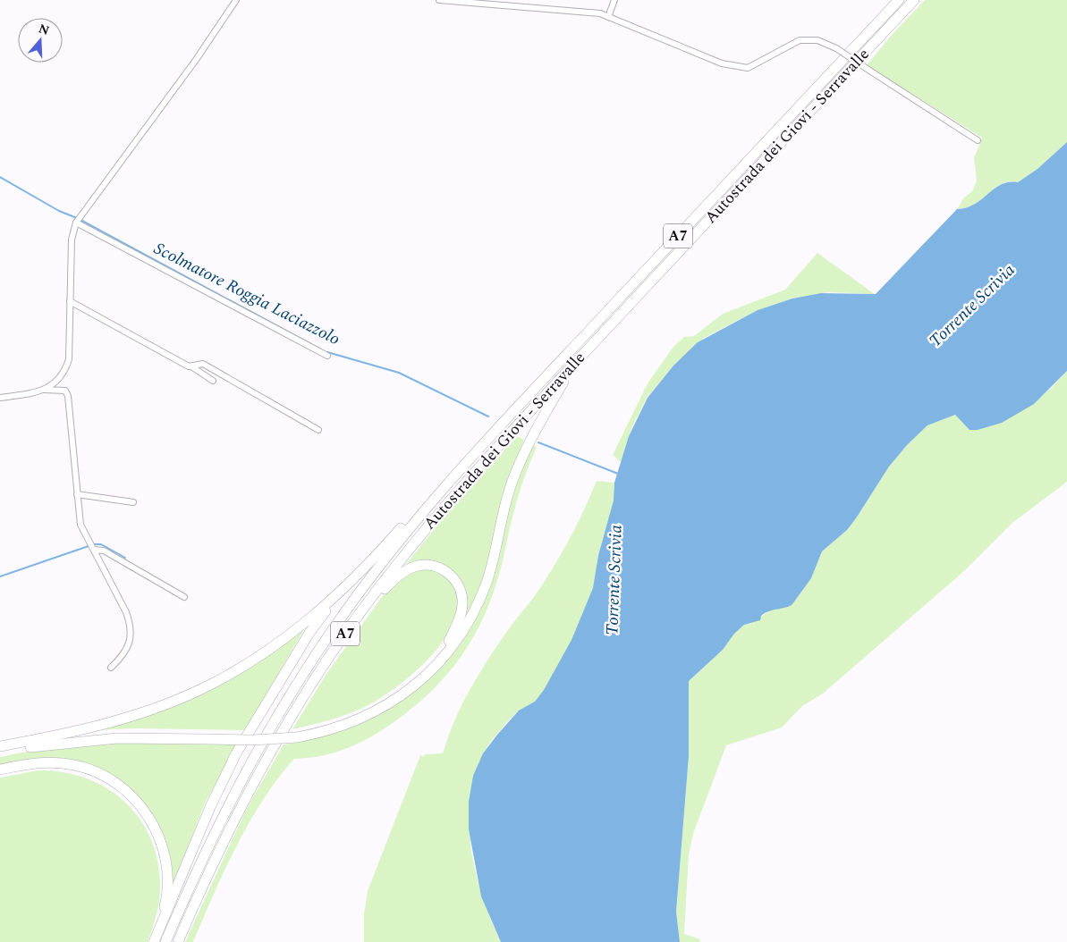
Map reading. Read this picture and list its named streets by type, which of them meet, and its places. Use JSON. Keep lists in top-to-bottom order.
{
  "streets": {
    "highway": ["Autostrada dei Giovi - Serravalle", "A7"]
  },
  "water": ["Scolmatore Roggia Laciazzolo", "Torrente Scrivia"],
  "north": "top"
}
